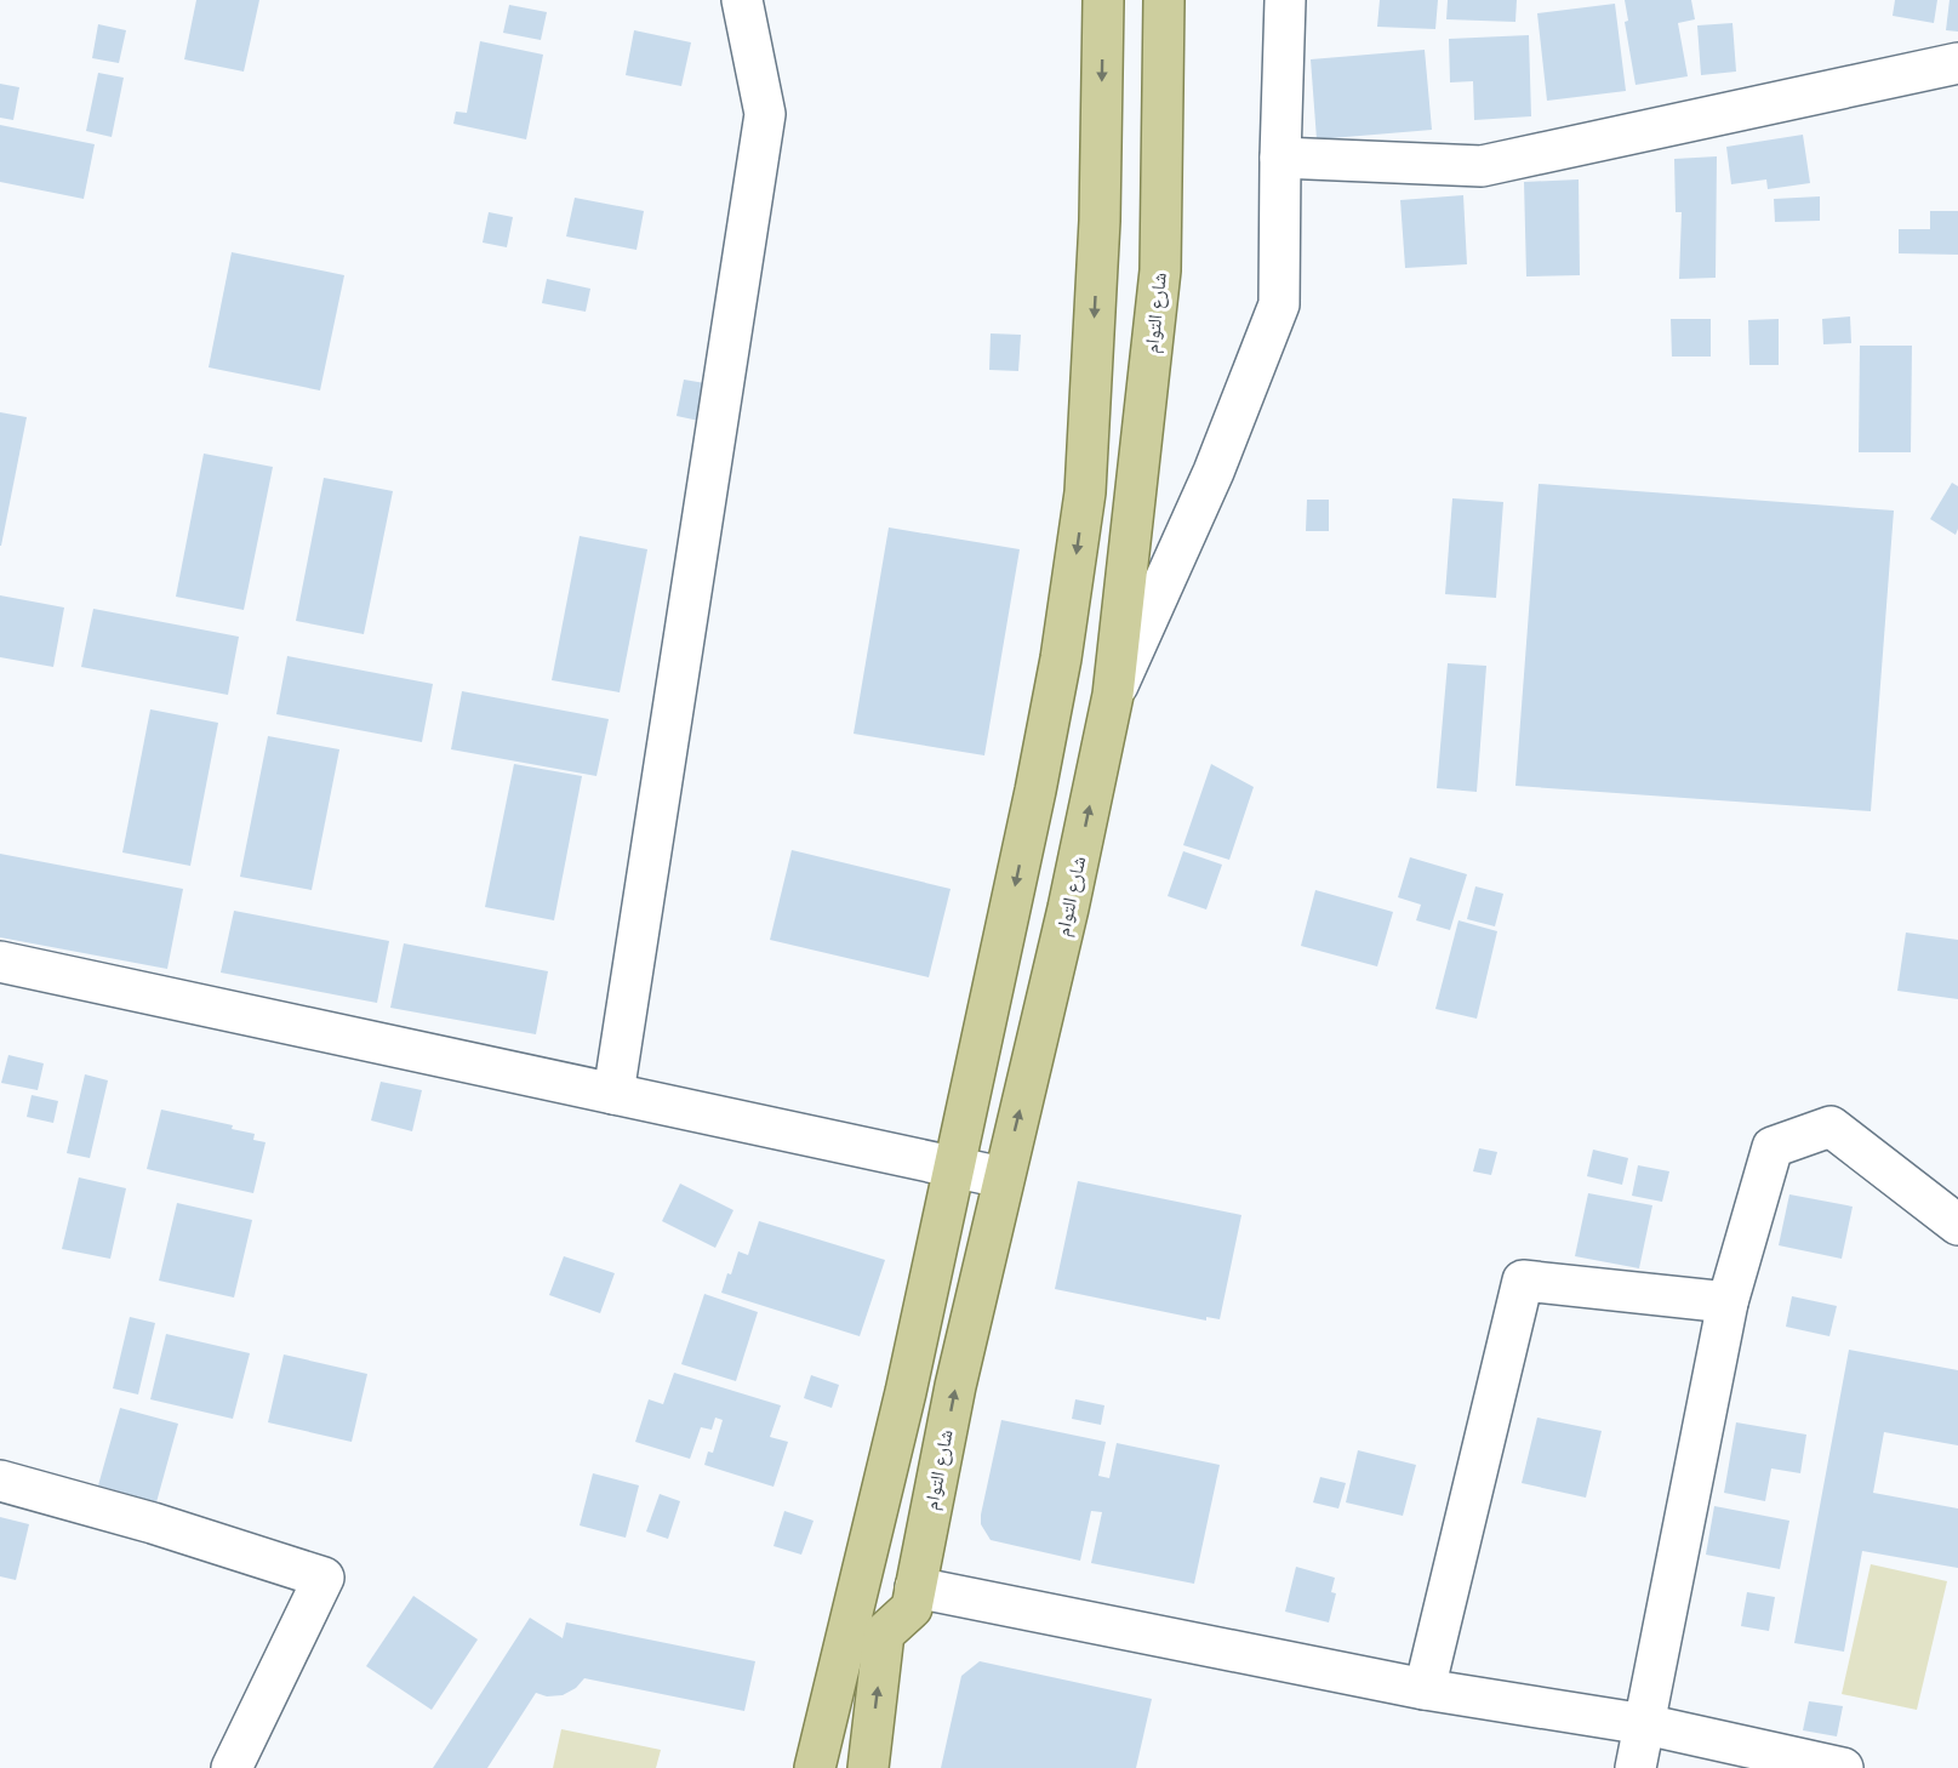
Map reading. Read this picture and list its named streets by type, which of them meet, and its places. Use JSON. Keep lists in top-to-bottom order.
{
  "streets": {
    "main road": ["شارع التوام"]
  }
}
